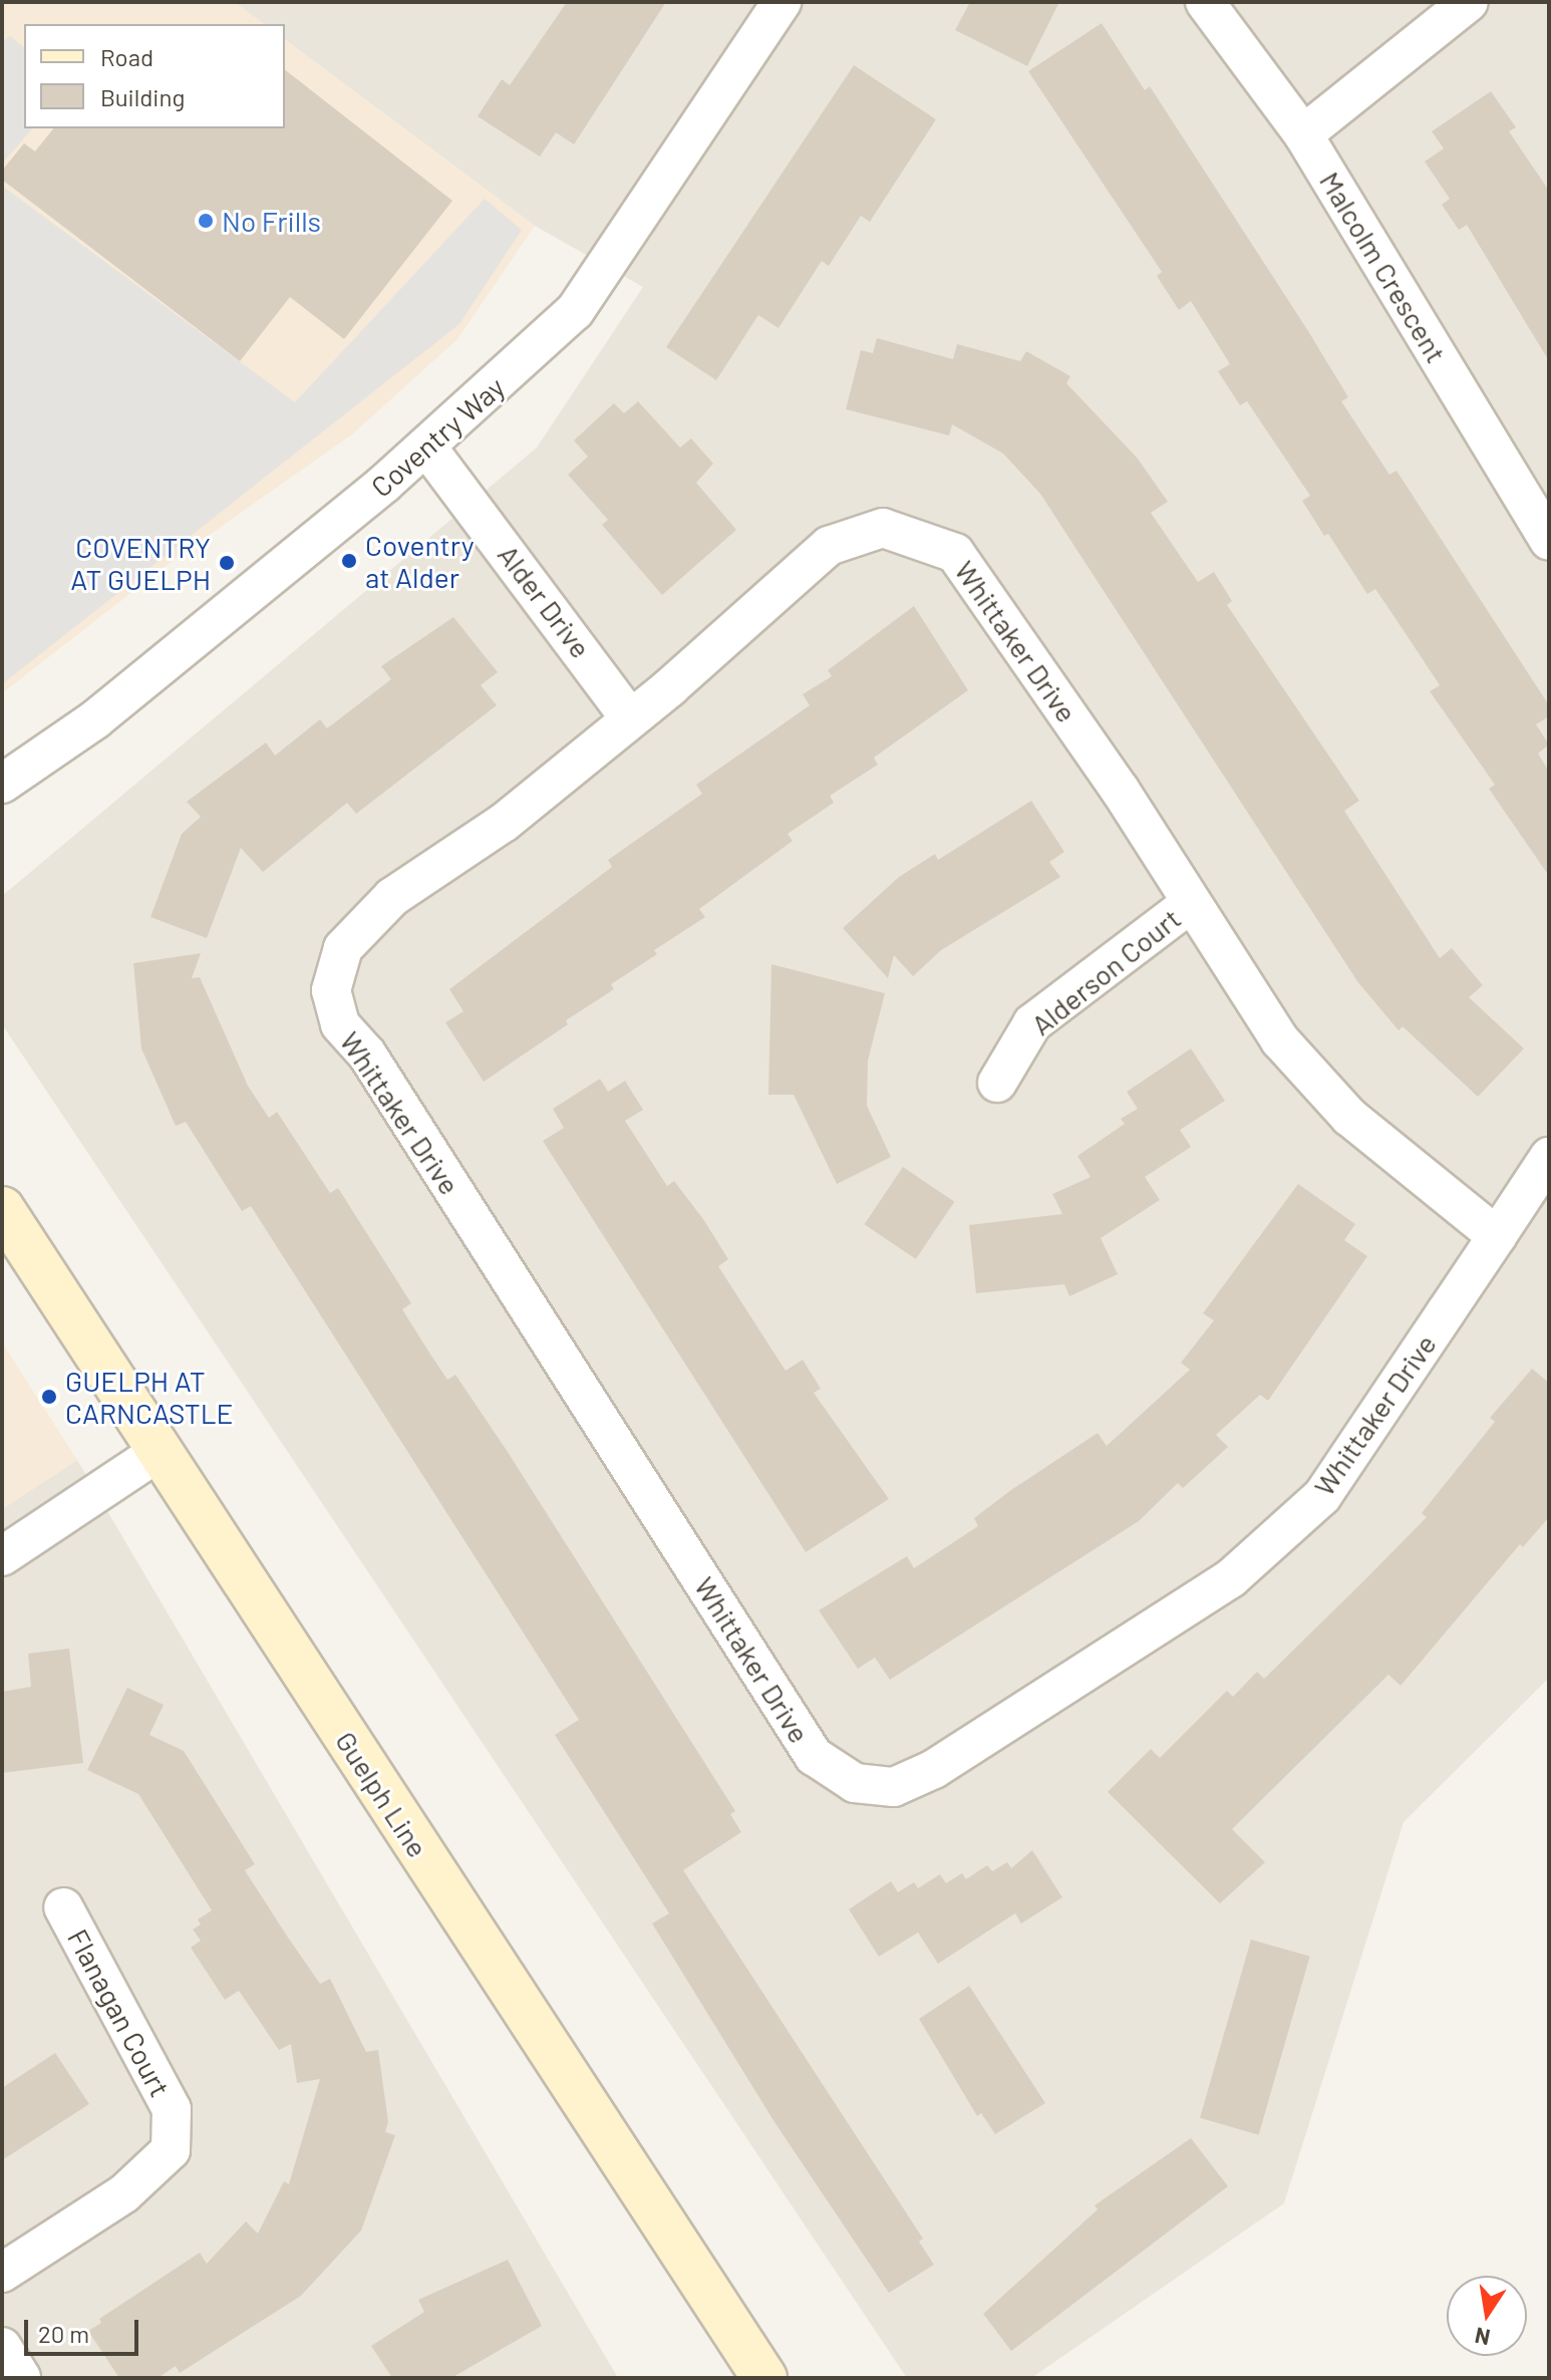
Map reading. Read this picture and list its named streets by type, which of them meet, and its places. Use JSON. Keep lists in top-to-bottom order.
{
  "streets": {
    "main road": ["Guelph Line"],
    "street": [
      "Malcolm Crescent",
      "Coventry Way",
      "Alder Drive",
      "Whittaker Drive",
      "Alderson Court",
      "Flanagan Court"
    ]
  },
  "crossings": [
    ["Coventry Way", "Alder Drive"],
    ["Alder Drive", "Whittaker Drive"],
    ["Whittaker Drive", "Alderson Court"]
  ],
  "places": [
    "No Frills",
    "Coventry at Alder",
    "COVENTRY AT GUELPH",
    "GUELPH AT CARNCASTLE"
  ],
  "legend": ["Road", "Building"],
  "scale_bar": "20 m",
  "north": "bottom"
}
